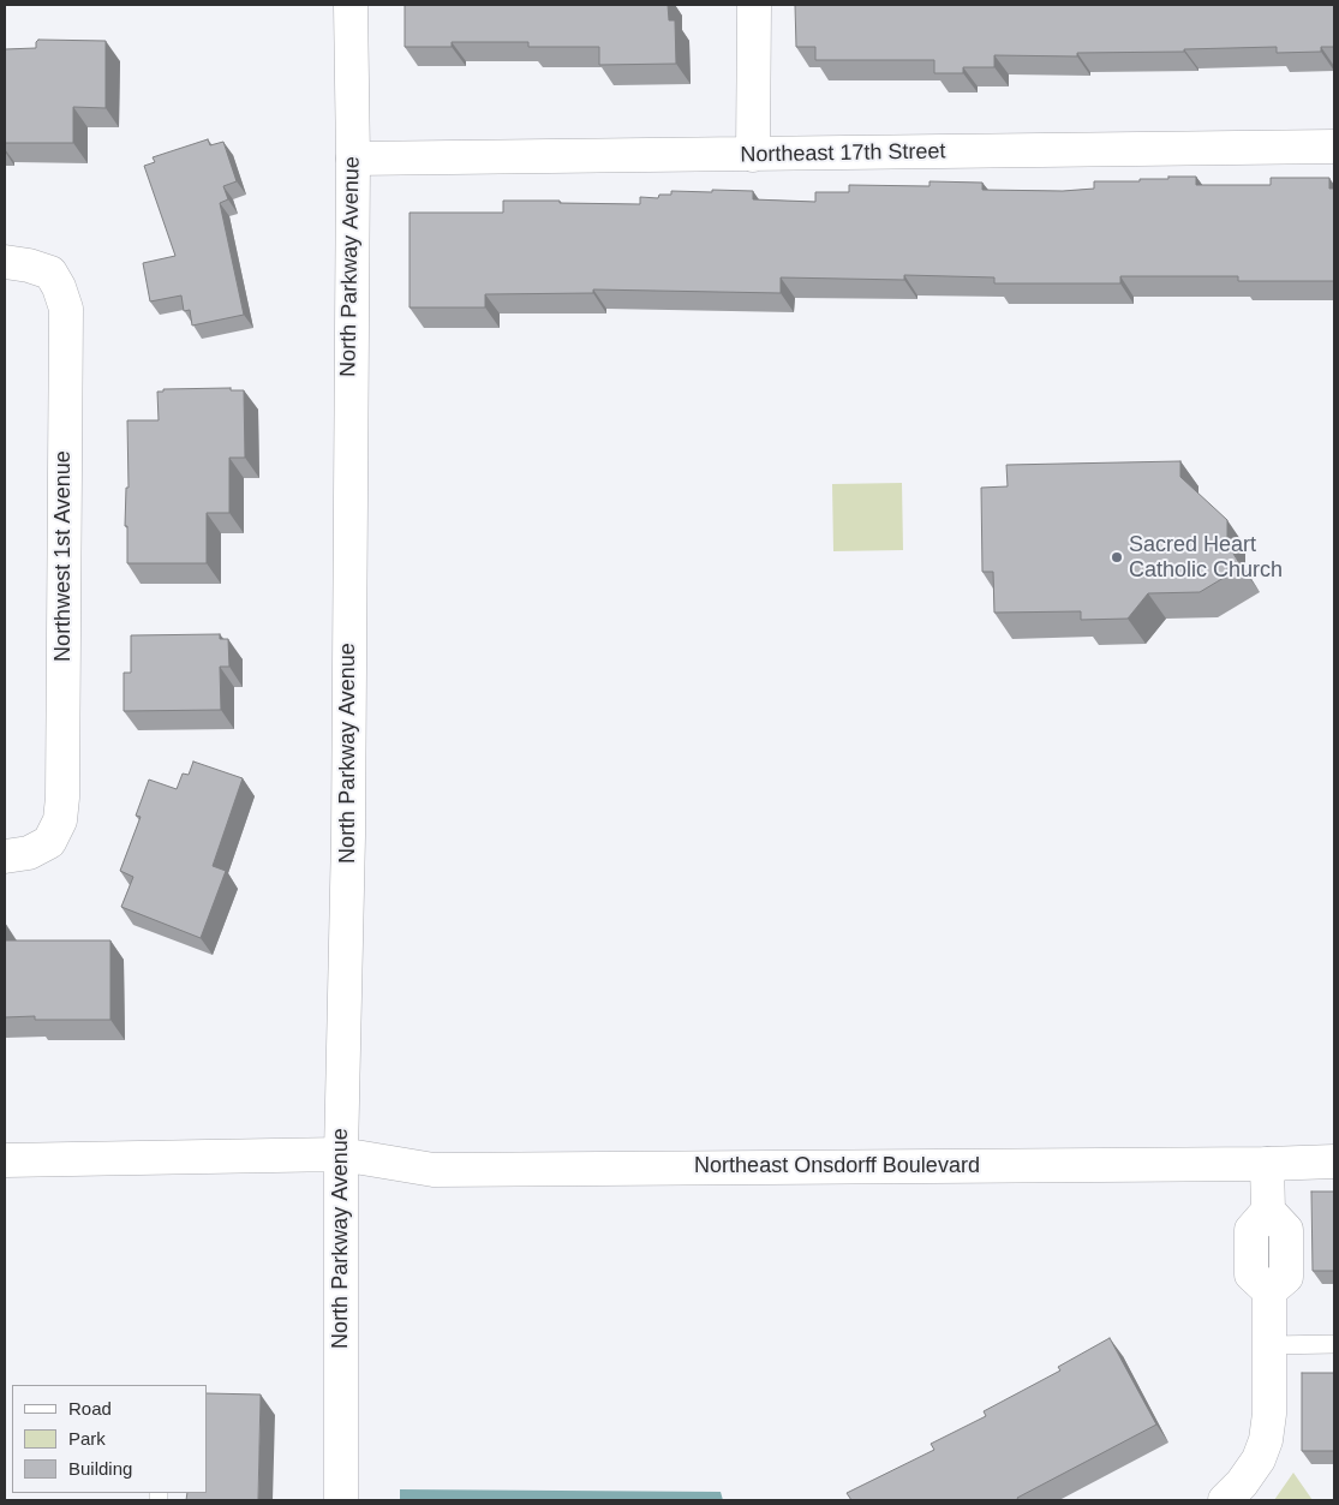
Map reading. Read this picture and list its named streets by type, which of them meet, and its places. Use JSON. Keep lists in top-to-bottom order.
{
  "streets": {
    "street": [
      "Northeast 17th Street",
      "North Parkway Avenue",
      "Northwest 1st Avenue",
      "Northeast Onsdorff Boulevard"
    ]
  },
  "crossings": [
    ["Northeast 17th Street", "North Parkway Avenue"],
    ["North Parkway Avenue", "Northeast Onsdorff Boulevard"]
  ],
  "places": ["Sacred Heart Catholic Church"],
  "legend": ["Road", "Park", "Building"]
}
